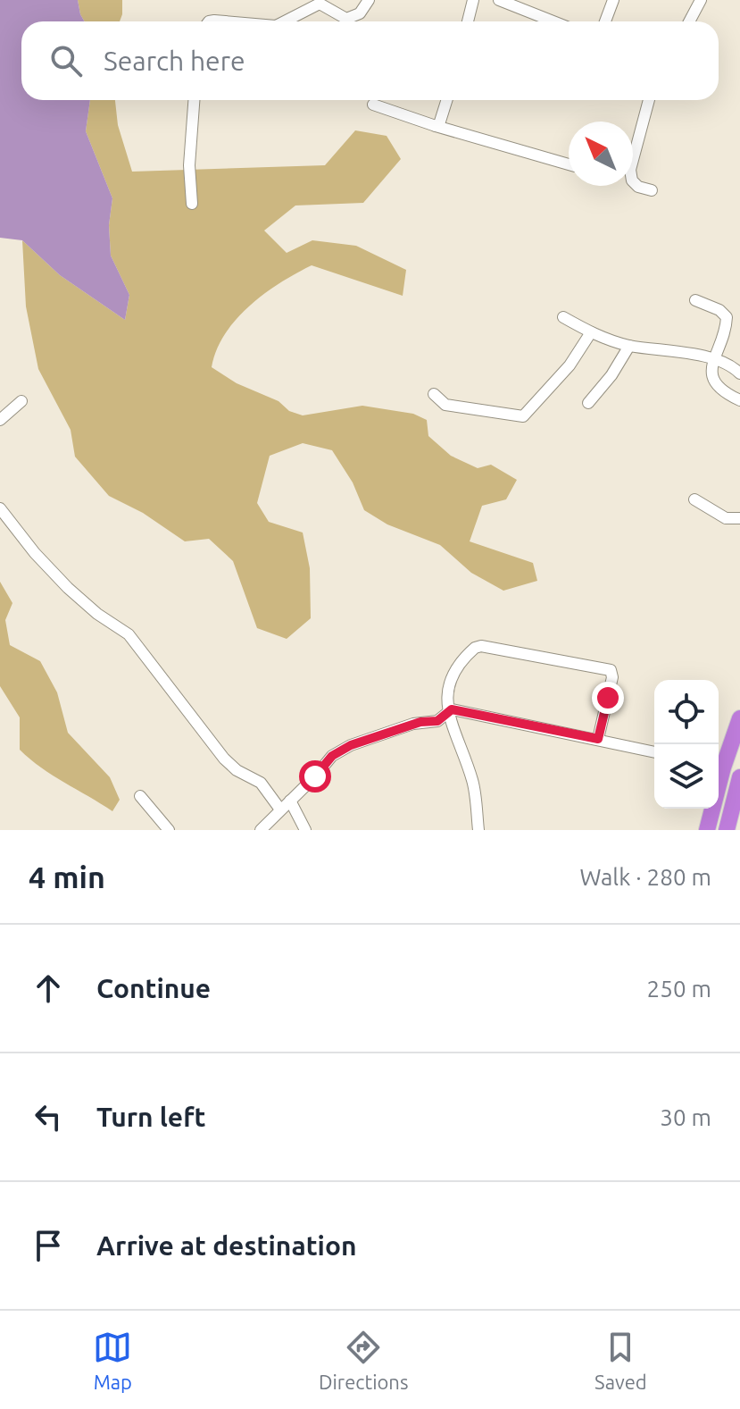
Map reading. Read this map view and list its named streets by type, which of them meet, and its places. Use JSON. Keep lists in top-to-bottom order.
{
  "north": "top left",
  "page": {
    "search": "Search here",
    "heading": ["4 min", "Walk · 280 m"],
    "list": [
      ["Continue", "250 m"],
      ["Turn left", "30 m"],
      "Arrive at destination"
    ],
    "nav": ["Map", "Directions", "Saved"]
  }
}
